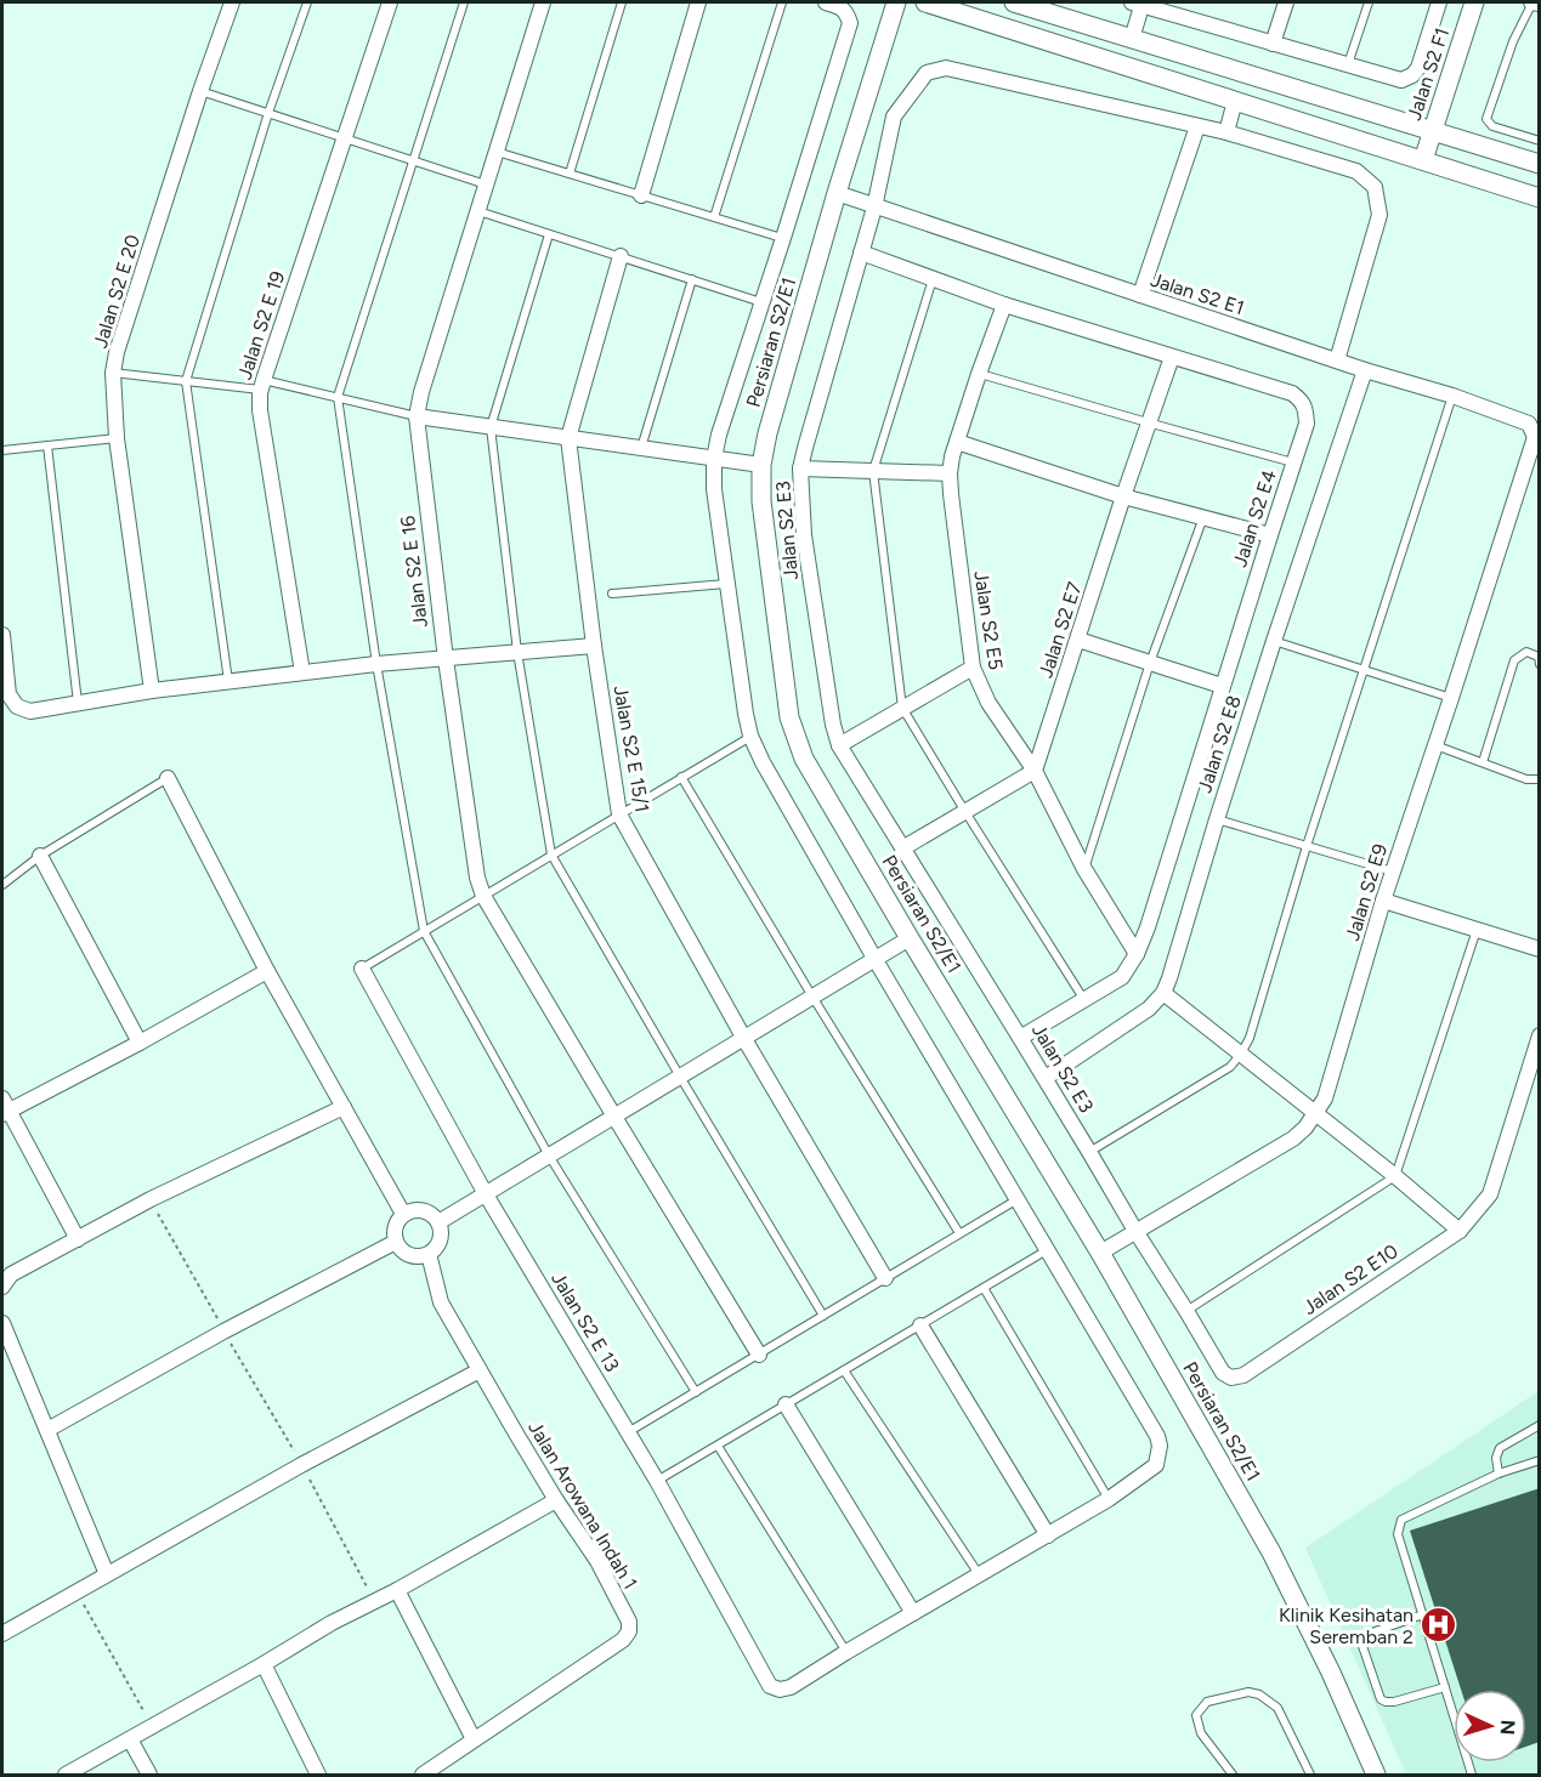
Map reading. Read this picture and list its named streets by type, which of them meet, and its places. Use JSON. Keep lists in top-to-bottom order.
{
  "streets": {
    "street": [
      "Jalan S2 F1",
      "Jalan S2 E 20",
      "Jalan S2 E1",
      "Jalan S2 E 19",
      "Persiaran S2/E1",
      "Jalan S2 E4",
      "Jalan S2 E3",
      "Jalan S2 E 16",
      "Jalan S2 E5",
      "Jalan S2 E7",
      "Jalan S2 E8",
      "Jalan S2 E 15/1",
      "Jalan S2 E9",
      "Jalan S2 E10",
      "Jalan S2 E 13",
      "Jalan Arowana Indah 1"
    ]
  },
  "crossings": [
    ["Jalan S2 E1", "Persiaran S2/E1"],
    ["Jalan S2 E1", "Jalan S2 E3"],
    ["Jalan S2 E1", "Jalan S2 E8"],
    ["Jalan S2 E1", "Jalan S2 E9"],
    ["Persiaran S2/E1", "Jalan S2 E9"],
    ["Jalan S2 E4", "Jalan S2 E3"],
    ["Jalan S2 E4", "Jalan S2 E5"],
    ["Jalan S2 E4", "Jalan S2 E7"],
    ["Jalan S2 E3", "Jalan S2 E8"],
    ["Jalan S2 E3", "Jalan S2 E9"],
    ["Jalan S2 E3", "Jalan S2 E10"],
    ["Jalan S2 E5", "Jalan S2 E7"],
    ["Jalan S2 E9", "Jalan S2 E10"]
  ],
  "places": {
    "hospital": ["Klinik Kesihatan Seremban 2"]
  },
  "north": "right"
}
